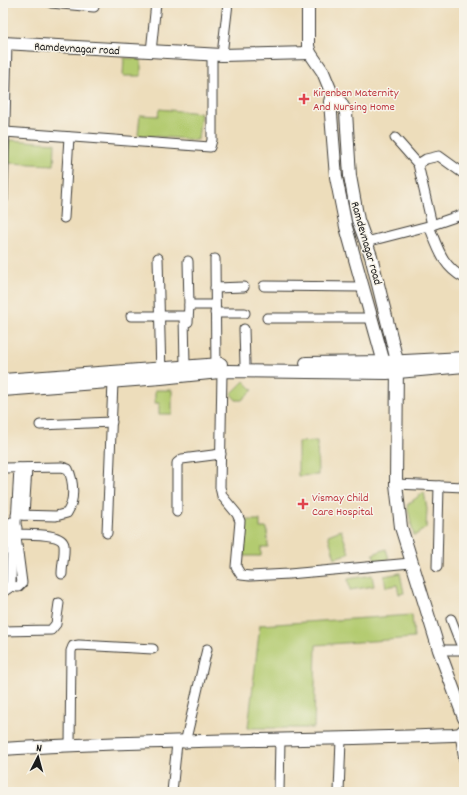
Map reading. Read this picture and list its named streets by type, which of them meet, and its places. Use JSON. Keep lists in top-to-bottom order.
{
  "streets": {
    "street": ["Ramdevnagar road"]
  },
  "places": {
    "health": ["Kirenben Maternity And Nursing Home", "Vismay Child Care Hospital"]
  },
  "north": "top"
}
